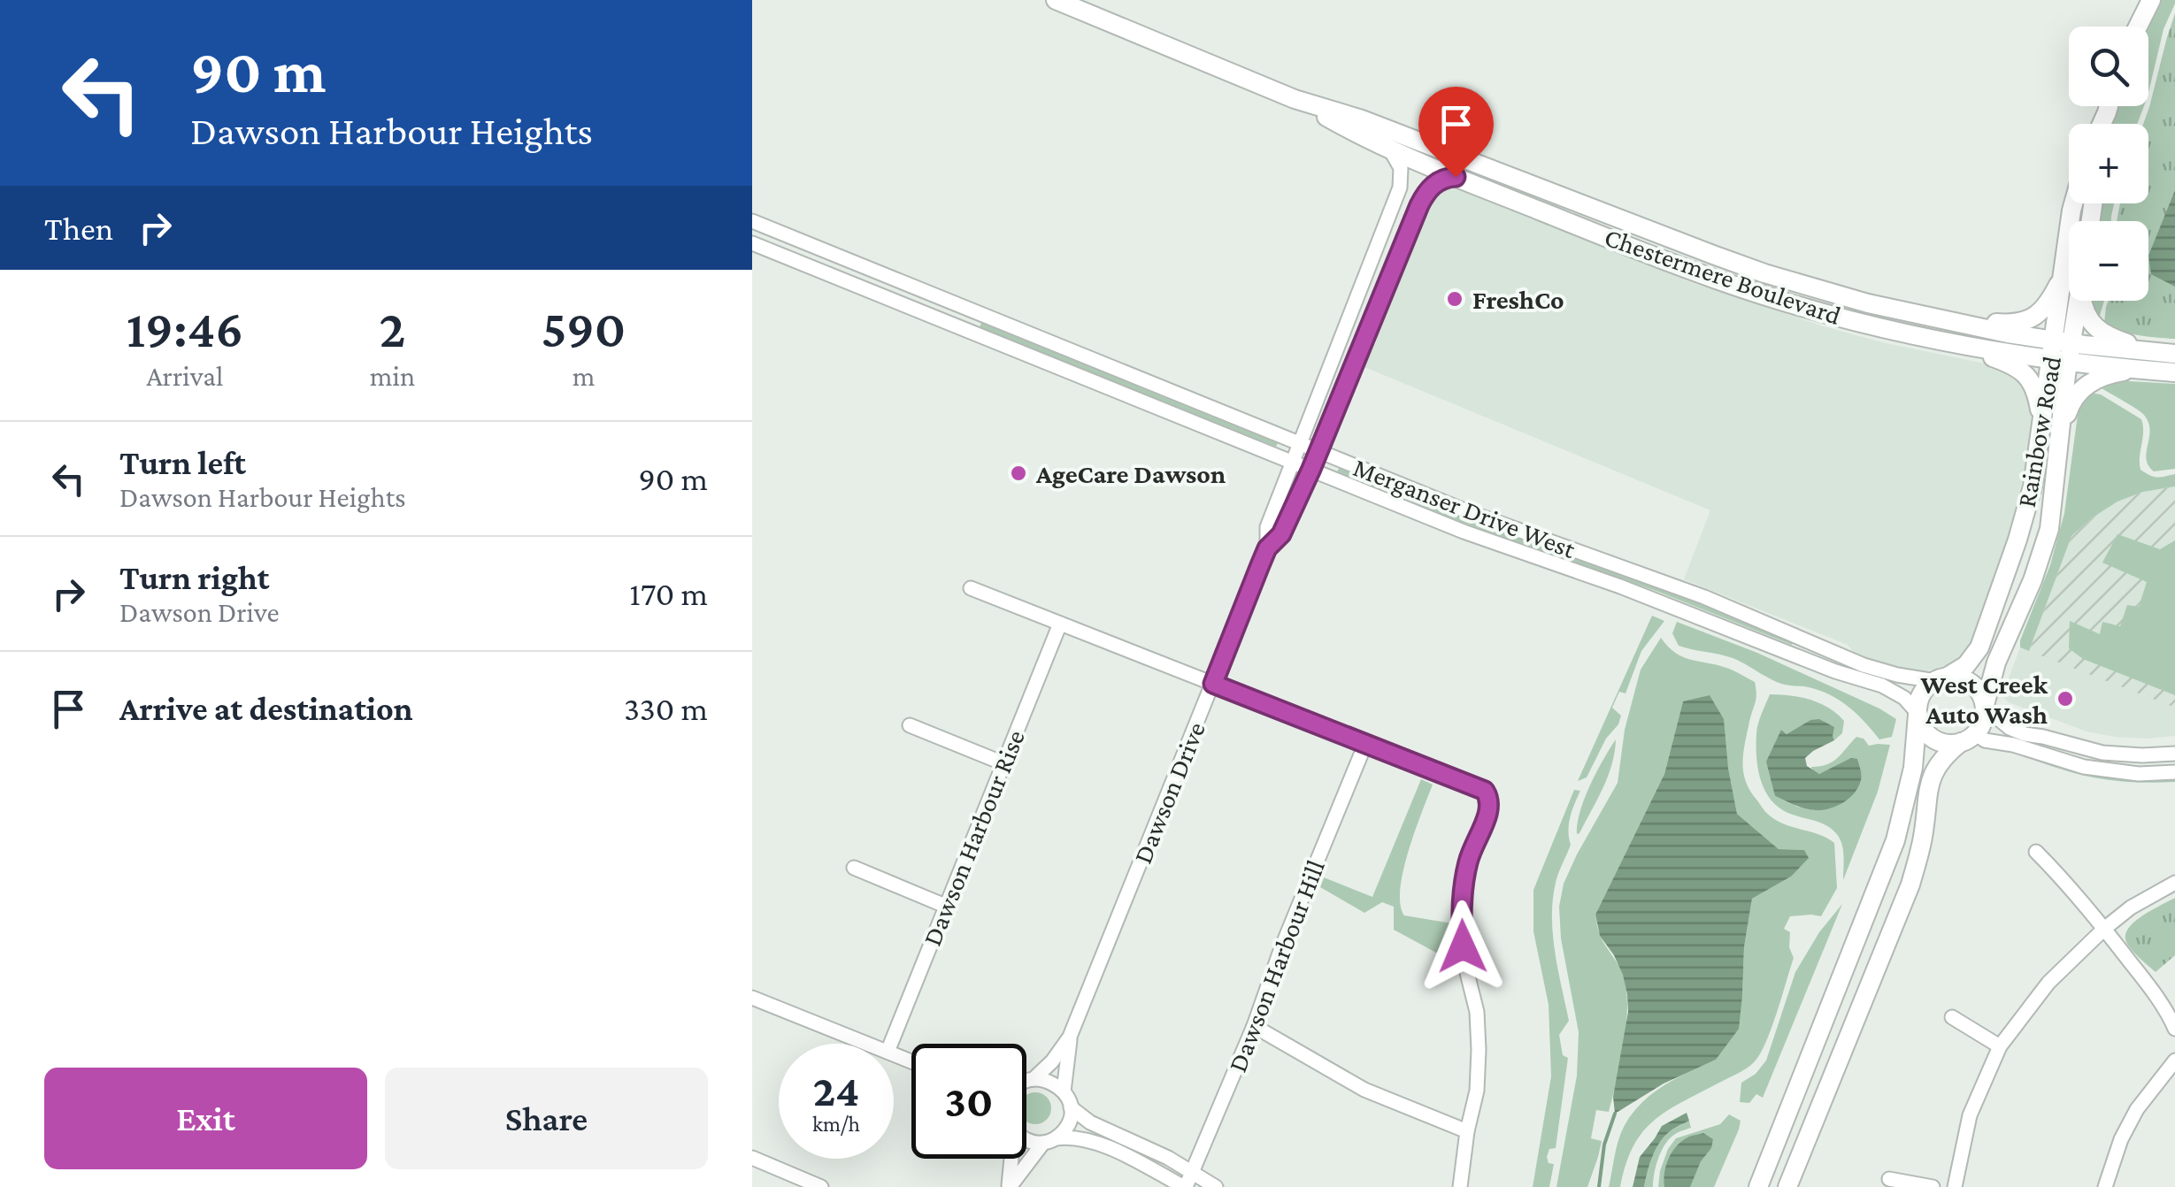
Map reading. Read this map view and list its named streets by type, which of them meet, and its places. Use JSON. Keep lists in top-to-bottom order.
{
  "streets": {
    "main road": ["Chestermere Boulevard", "Rainbow Road"],
    "street": [
      "Merganser Drive West",
      "Dawson Drive",
      "Dawson Harbour Rise",
      "Dawson Harbour Hill"
    ]
  },
  "crossings": [
    ["Chestermere Boulevard", "Rainbow Road"],
    ["Chestermere Boulevard", "Dawson Drive"],
    ["Rainbow Road", "Merganser Drive West"],
    ["Merganser Drive West", "Dawson Drive"]
  ],
  "places": ["FreshCo", "AgeCare Dawson", "West Creek Auto Wash"],
  "page": {
    "turn": ["90 m", "Dawson Harbour Heights"],
    "map_buttons": ["+", "−"],
    "then": "Then",
    "eta": [
      "19:46",
      "Arrival",
      "2",
      "min",
      "590",
      "m"
    ],
    "list": [
      {
        "name": "Turn left",
        "note": "Dawson Harbour Heights",
        "value": "90 m"
      },
      {
        "name": "Turn right",
        "note": "Dawson Drive",
        "value": "170 m"
      },
      {
        "name": "Arrive at destination",
        "value": "330 m"
      }
    ],
    "speed": "24 km/h",
    "limit": "30",
    "buttons": ["Exit", "Share"]
  }
}
